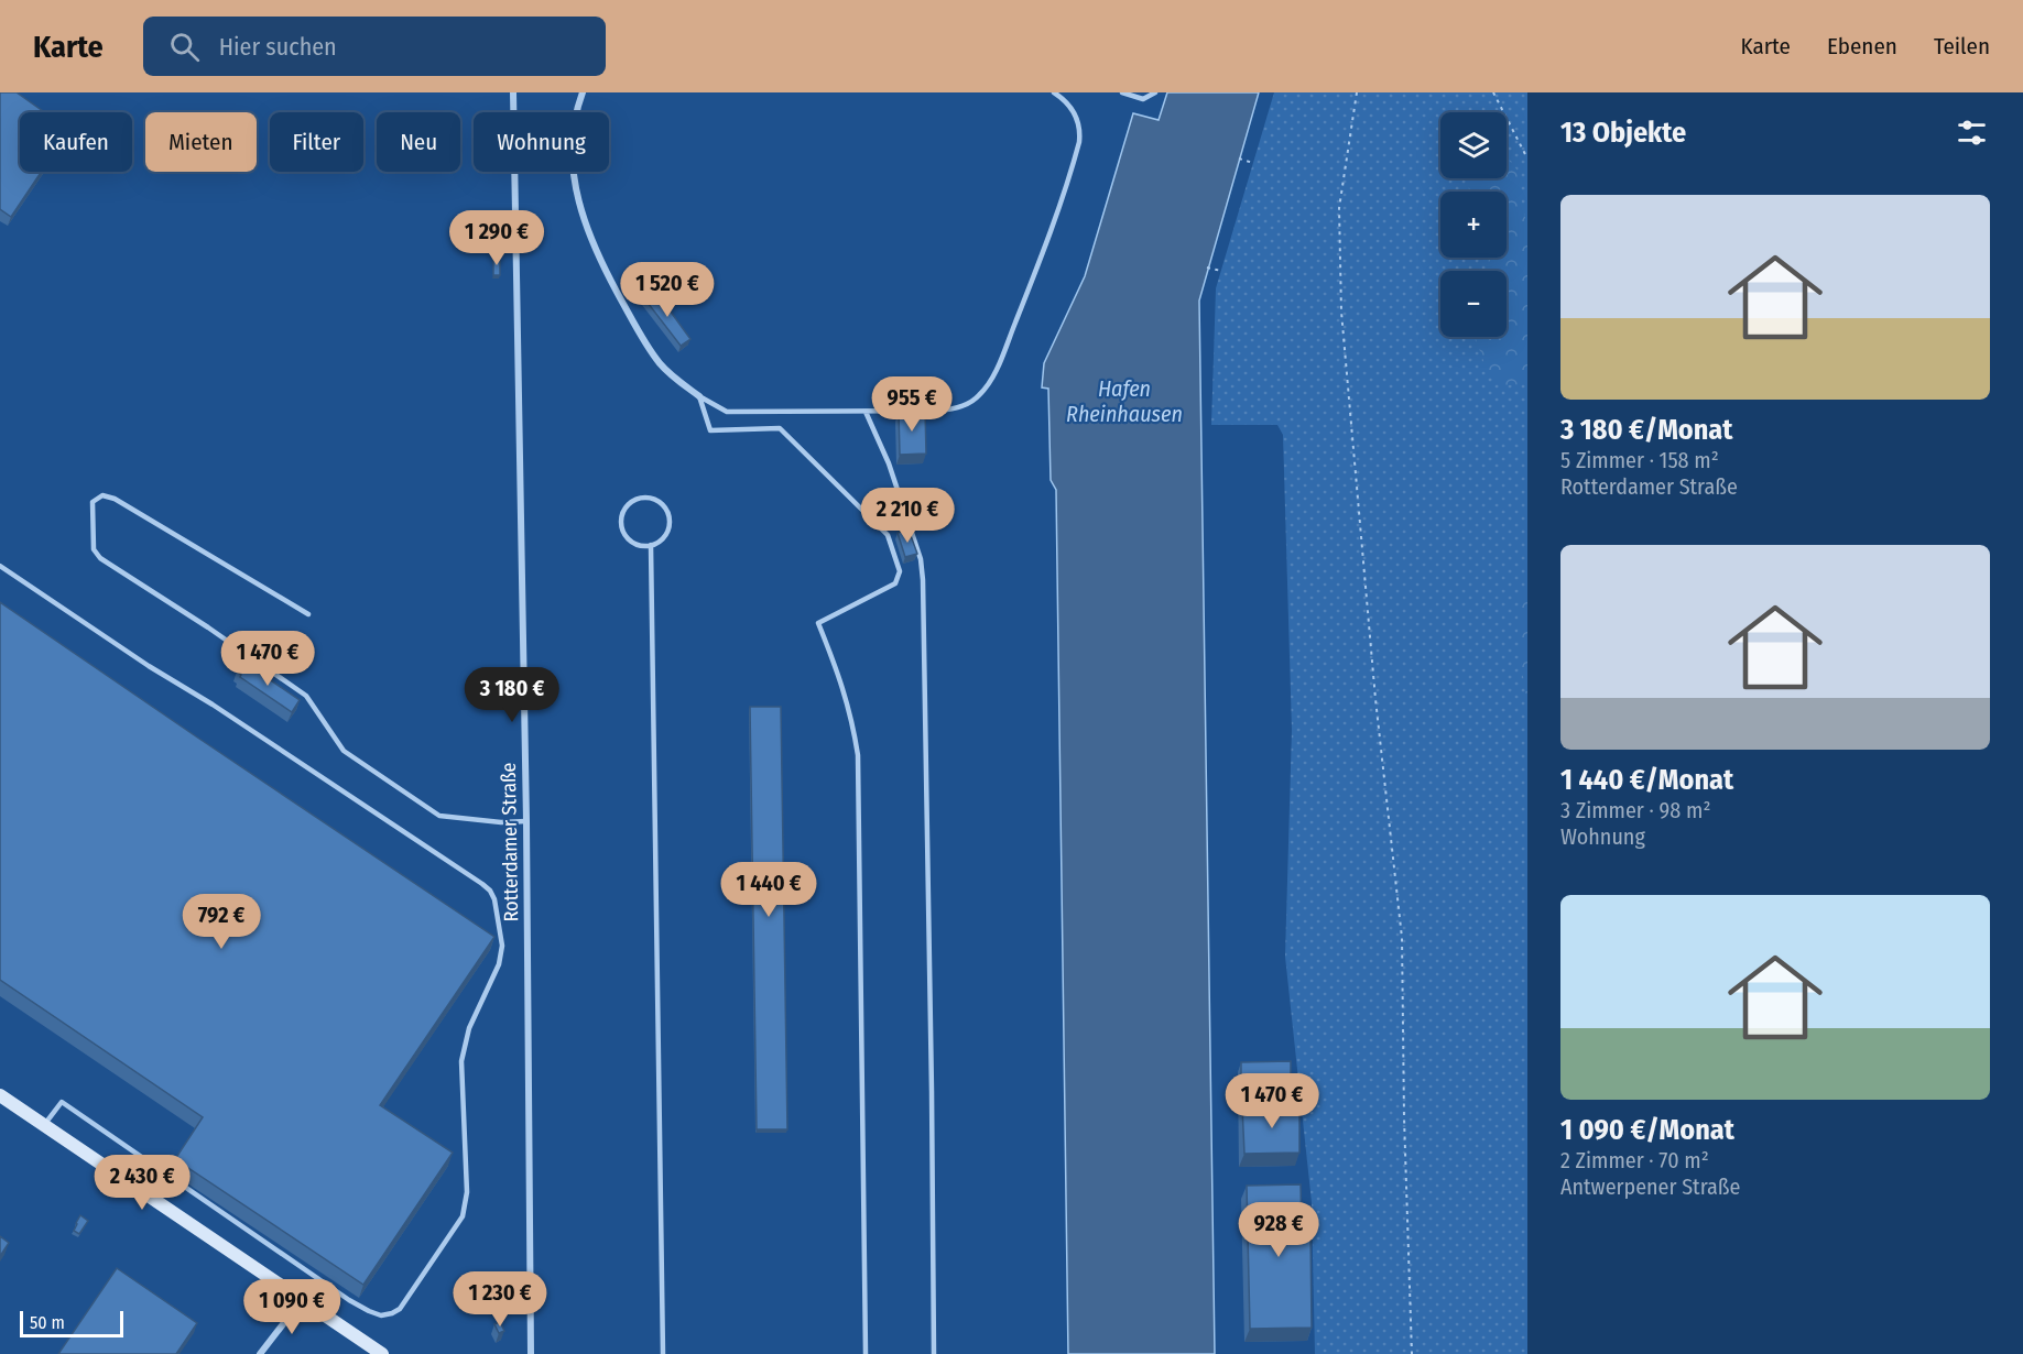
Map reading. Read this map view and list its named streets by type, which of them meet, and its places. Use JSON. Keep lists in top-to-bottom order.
{
  "streets": {
    "street": ["Rotterdamer Straße"]
  },
  "water": ["Hafen Rheinhausen"],
  "scale_bar": "50 m",
  "page": {
    "header": "Karte",
    "search": "Hier suchen",
    "nav": ["Karte", "Ebenen", "Teilen"],
    "heading": "13 Objekte",
    "map_buttons": ["+", "−"],
    "chip": [
      "Kaufen",
      "Mieten",
      "Filter",
      "Neu",
      "Wohnung"
    ],
    "list": [
      {
        "name": "3 180 €/Monat",
        "note": "5 Zimmer · 158 m² · Rotterdamer Straße"
      },
      {
        "name": "1 440 €/Monat",
        "note": "3 Zimmer · 98 m² · Wohnung"
      },
      {
        "name": "1 090 €/Monat",
        "note": "2 Zimmer · 70 m² · Antwerpener Straße"
      }
    ],
    "price": [
      "1 290 €",
      "1 520 €",
      "955 €",
      "2 210 €",
      "1 470 €",
      "3 180 €",
      "1 440 €",
      "792 €",
      "1 470 €",
      "2 430 €",
      "928 €",
      "1 230 €",
      "1 090 €"
    ],
    "scale": "50 m"
  }
}
